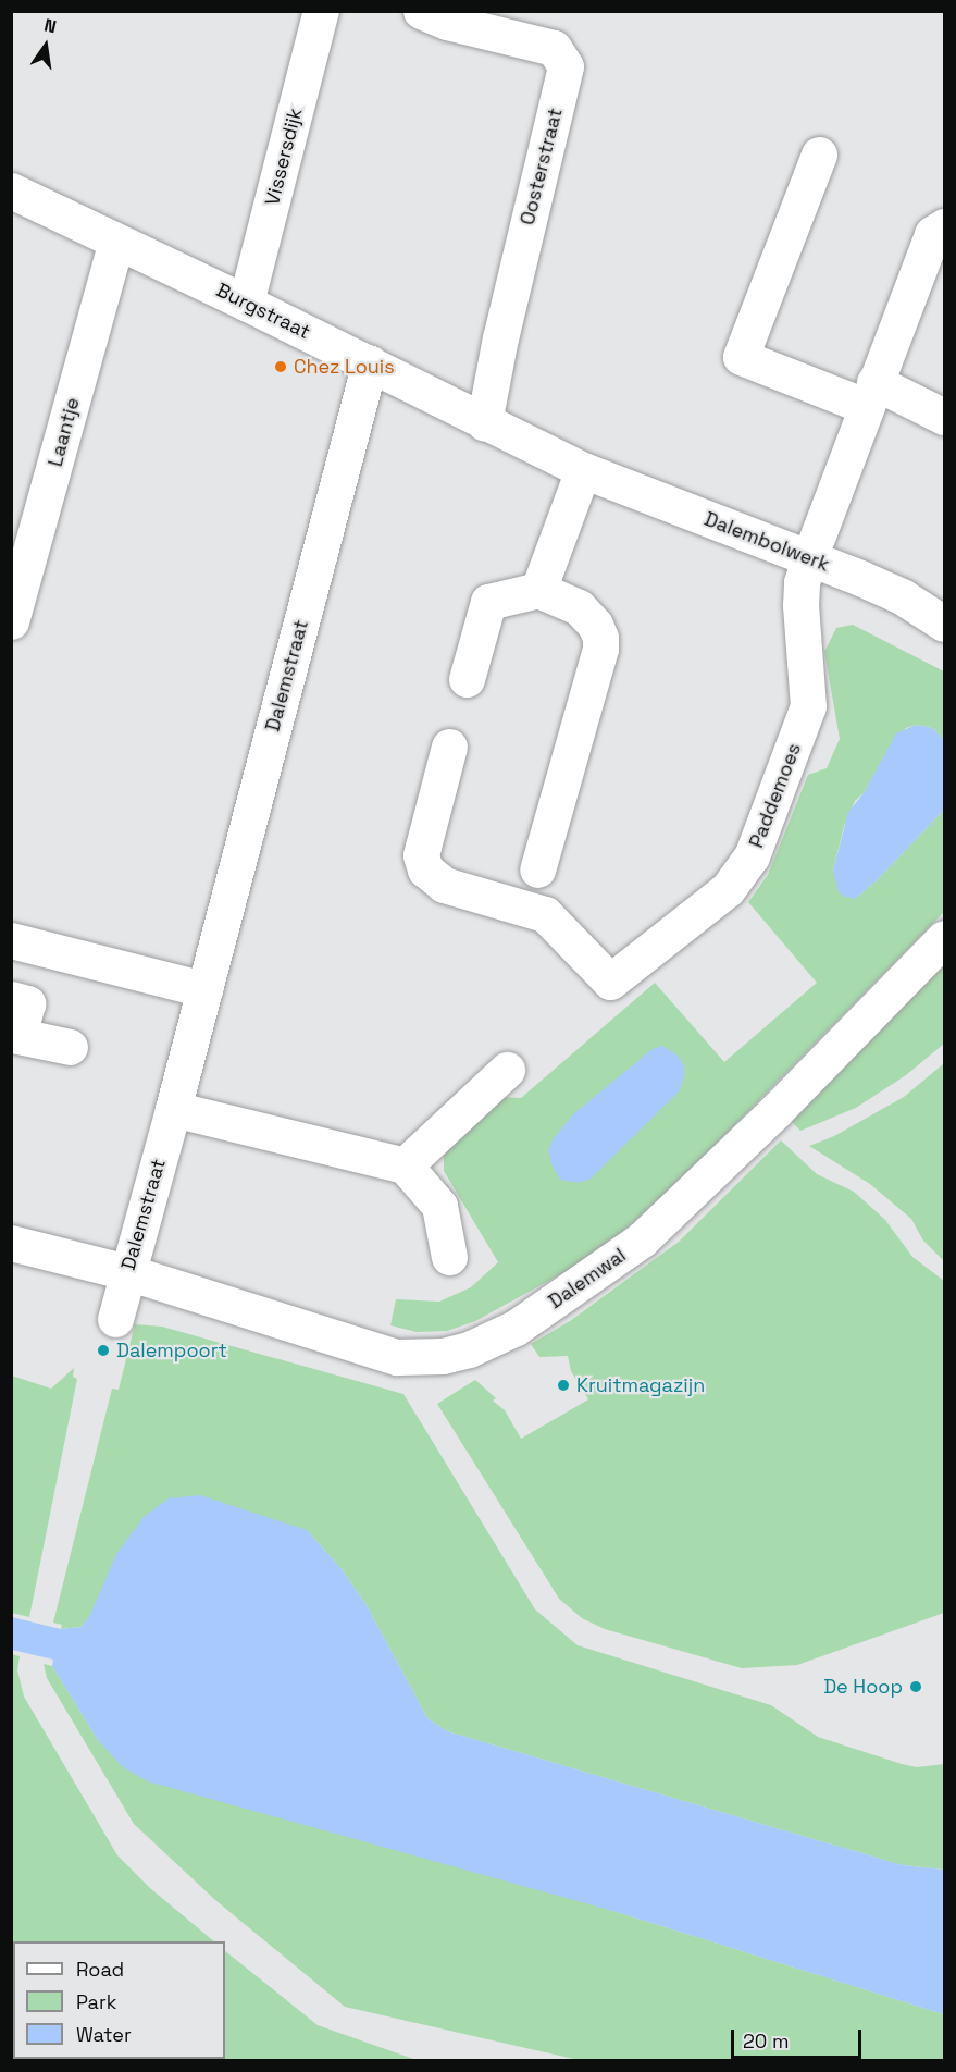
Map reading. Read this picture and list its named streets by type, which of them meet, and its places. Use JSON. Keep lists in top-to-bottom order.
{
  "streets": {
    "street": [
      "Vissersdijk",
      "Oosterstraat",
      "Burgstraat",
      "Laantje",
      "Dalembolwerk",
      "Dalemstraat",
      "Paddemoes",
      "Dalemwal"
    ]
  },
  "crossings": [
    ["Vissersdijk", "Burgstraat"],
    ["Oosterstraat", "Burgstraat"],
    ["Burgstraat", "Laantje"],
    ["Burgstraat", "Dalembolwerk"],
    ["Burgstraat", "Dalemstraat"],
    ["Dalembolwerk", "Paddemoes"],
    ["Dalemstraat", "Dalemwal"]
  ],
  "places": [
    "Chez Louis",
    "Dalempoort",
    "Kruitmagazijn",
    "De Hoop"
  ],
  "legend": ["Road", "Park", "Water"],
  "scale_bar": "20 m",
  "north": "top"
}
